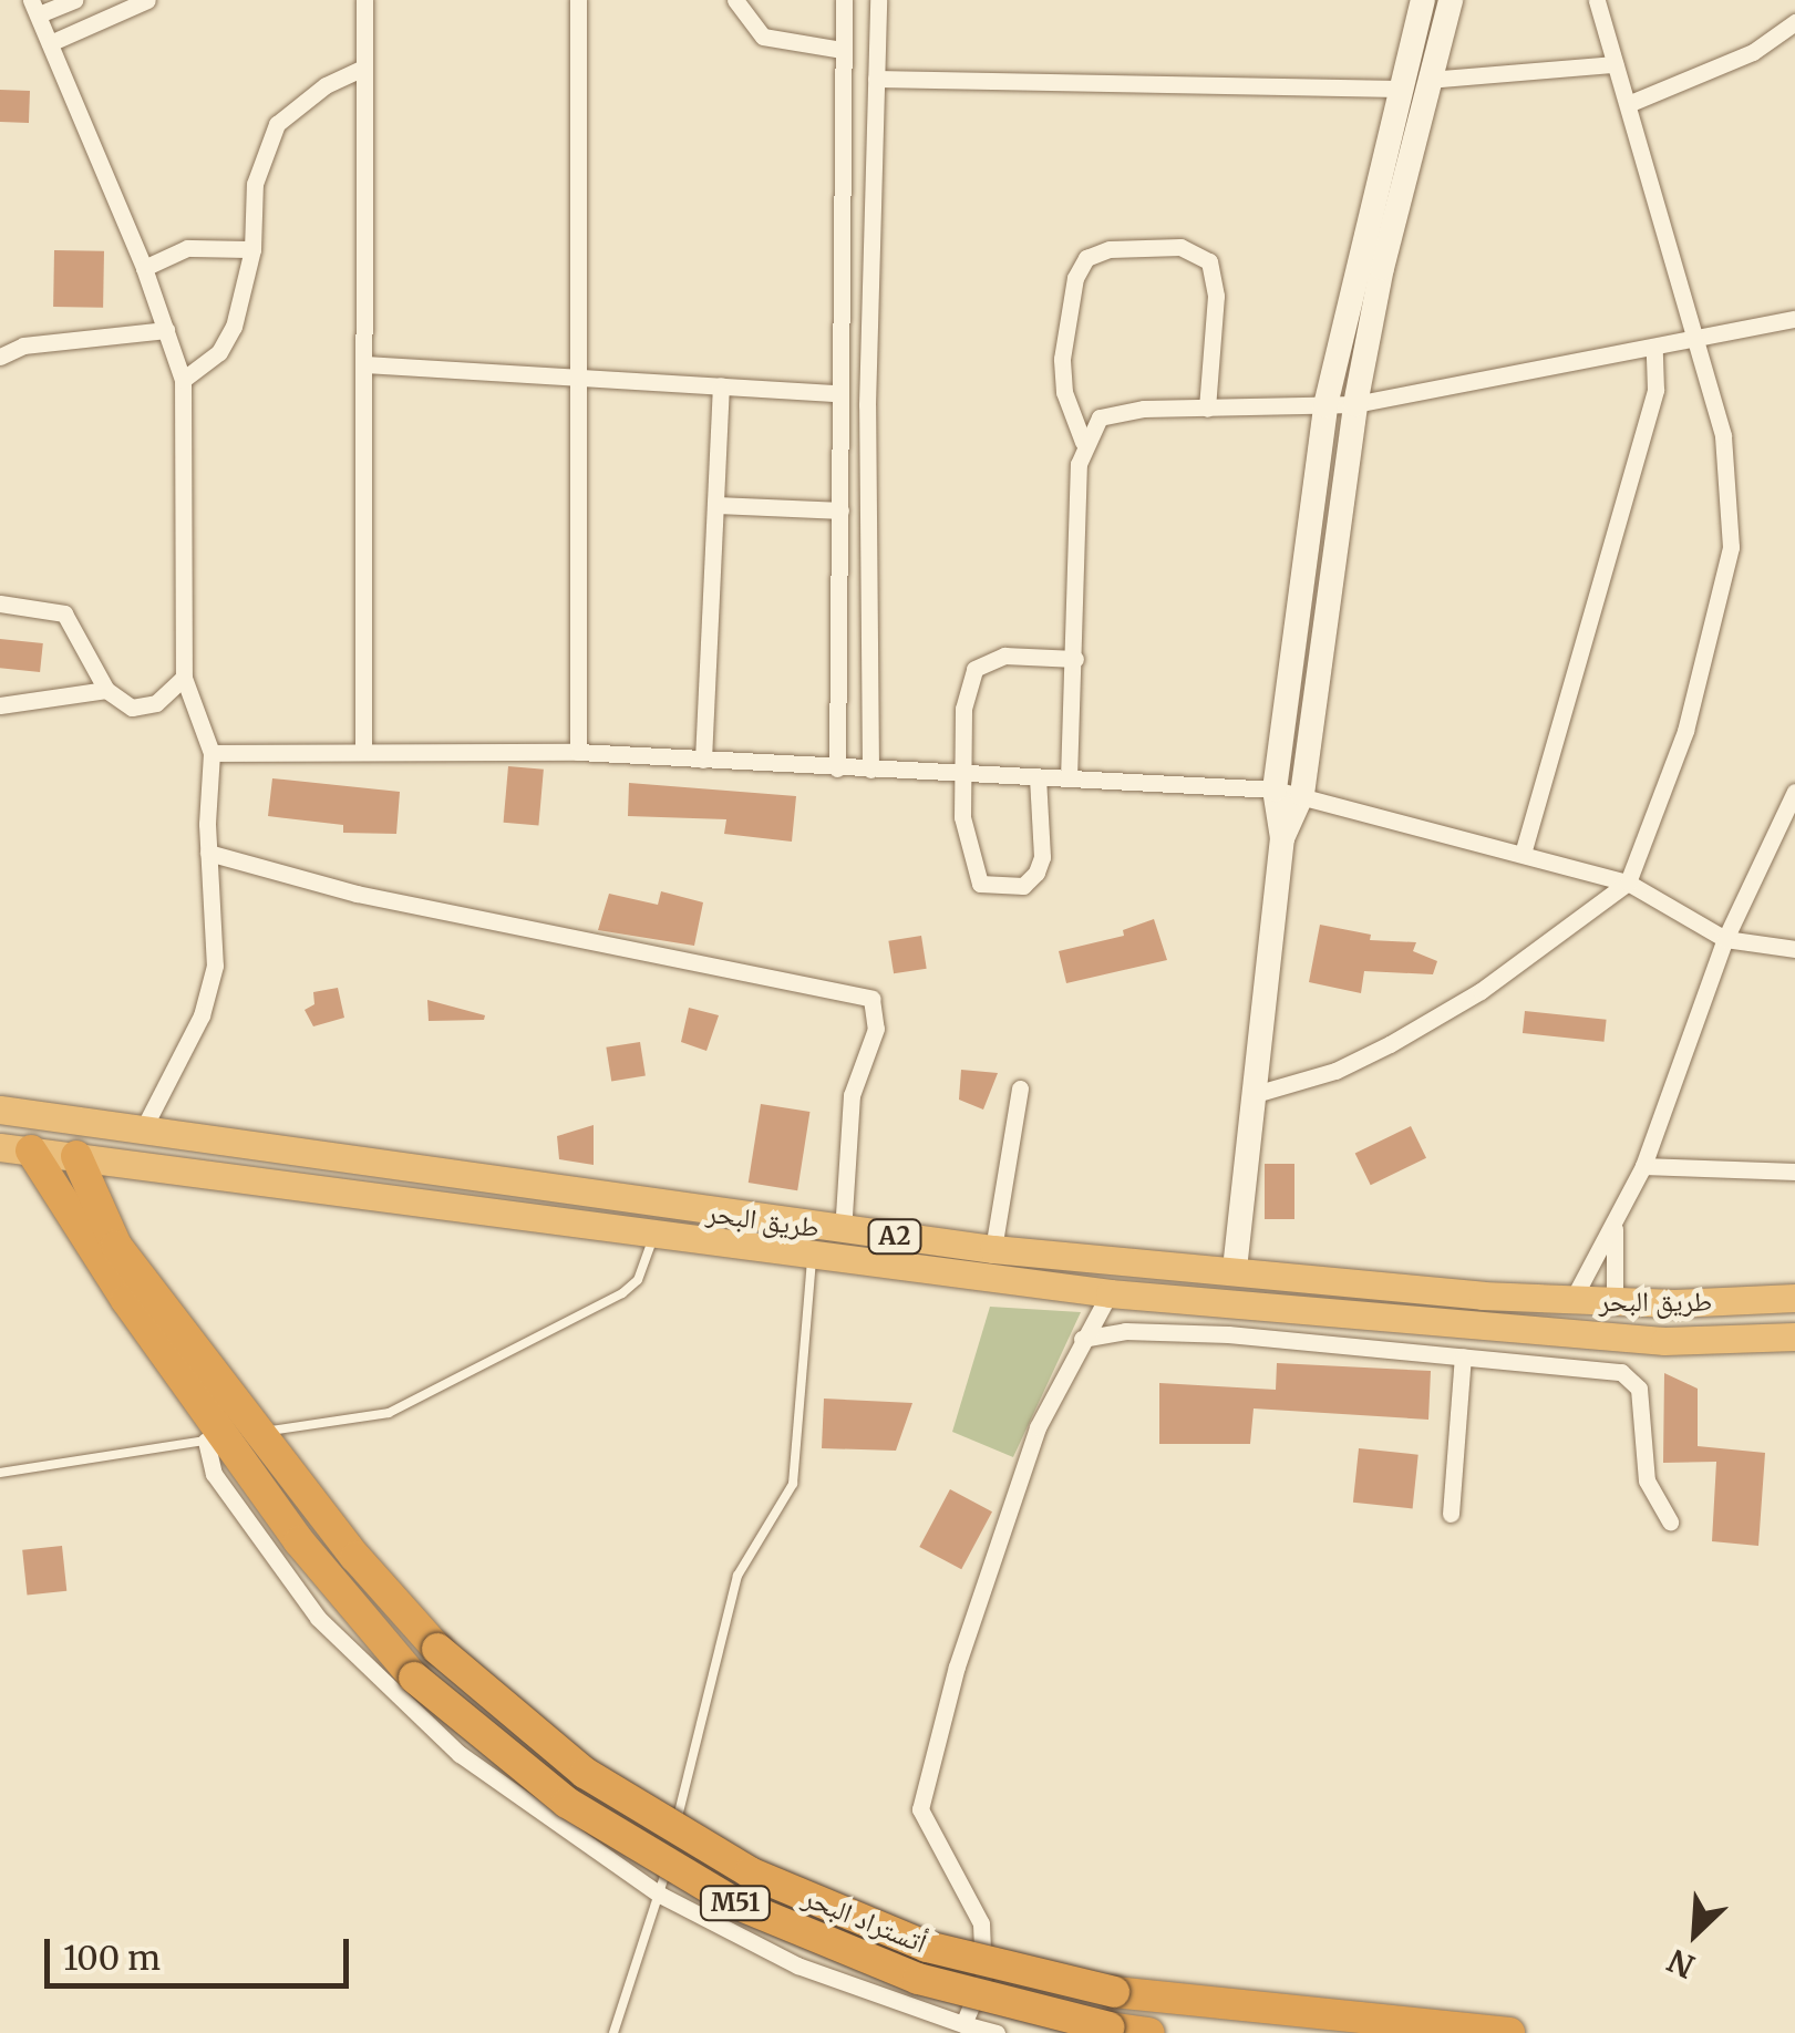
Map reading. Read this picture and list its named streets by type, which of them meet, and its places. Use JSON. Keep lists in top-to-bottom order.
{
  "streets": {
    "highway": [
      "طريق البحر",
      "A2",
      "M51",
      "أتستراد البحر"
    ]
  },
  "crossings": [
    ["طريق البحر", "M51"],
    ["طريق البحر", "أتستراد البحر"],
    ["M51", "أتستراد البحر"]
  ],
  "scale_bar": "100 m",
  "north": "bottom left"
}
